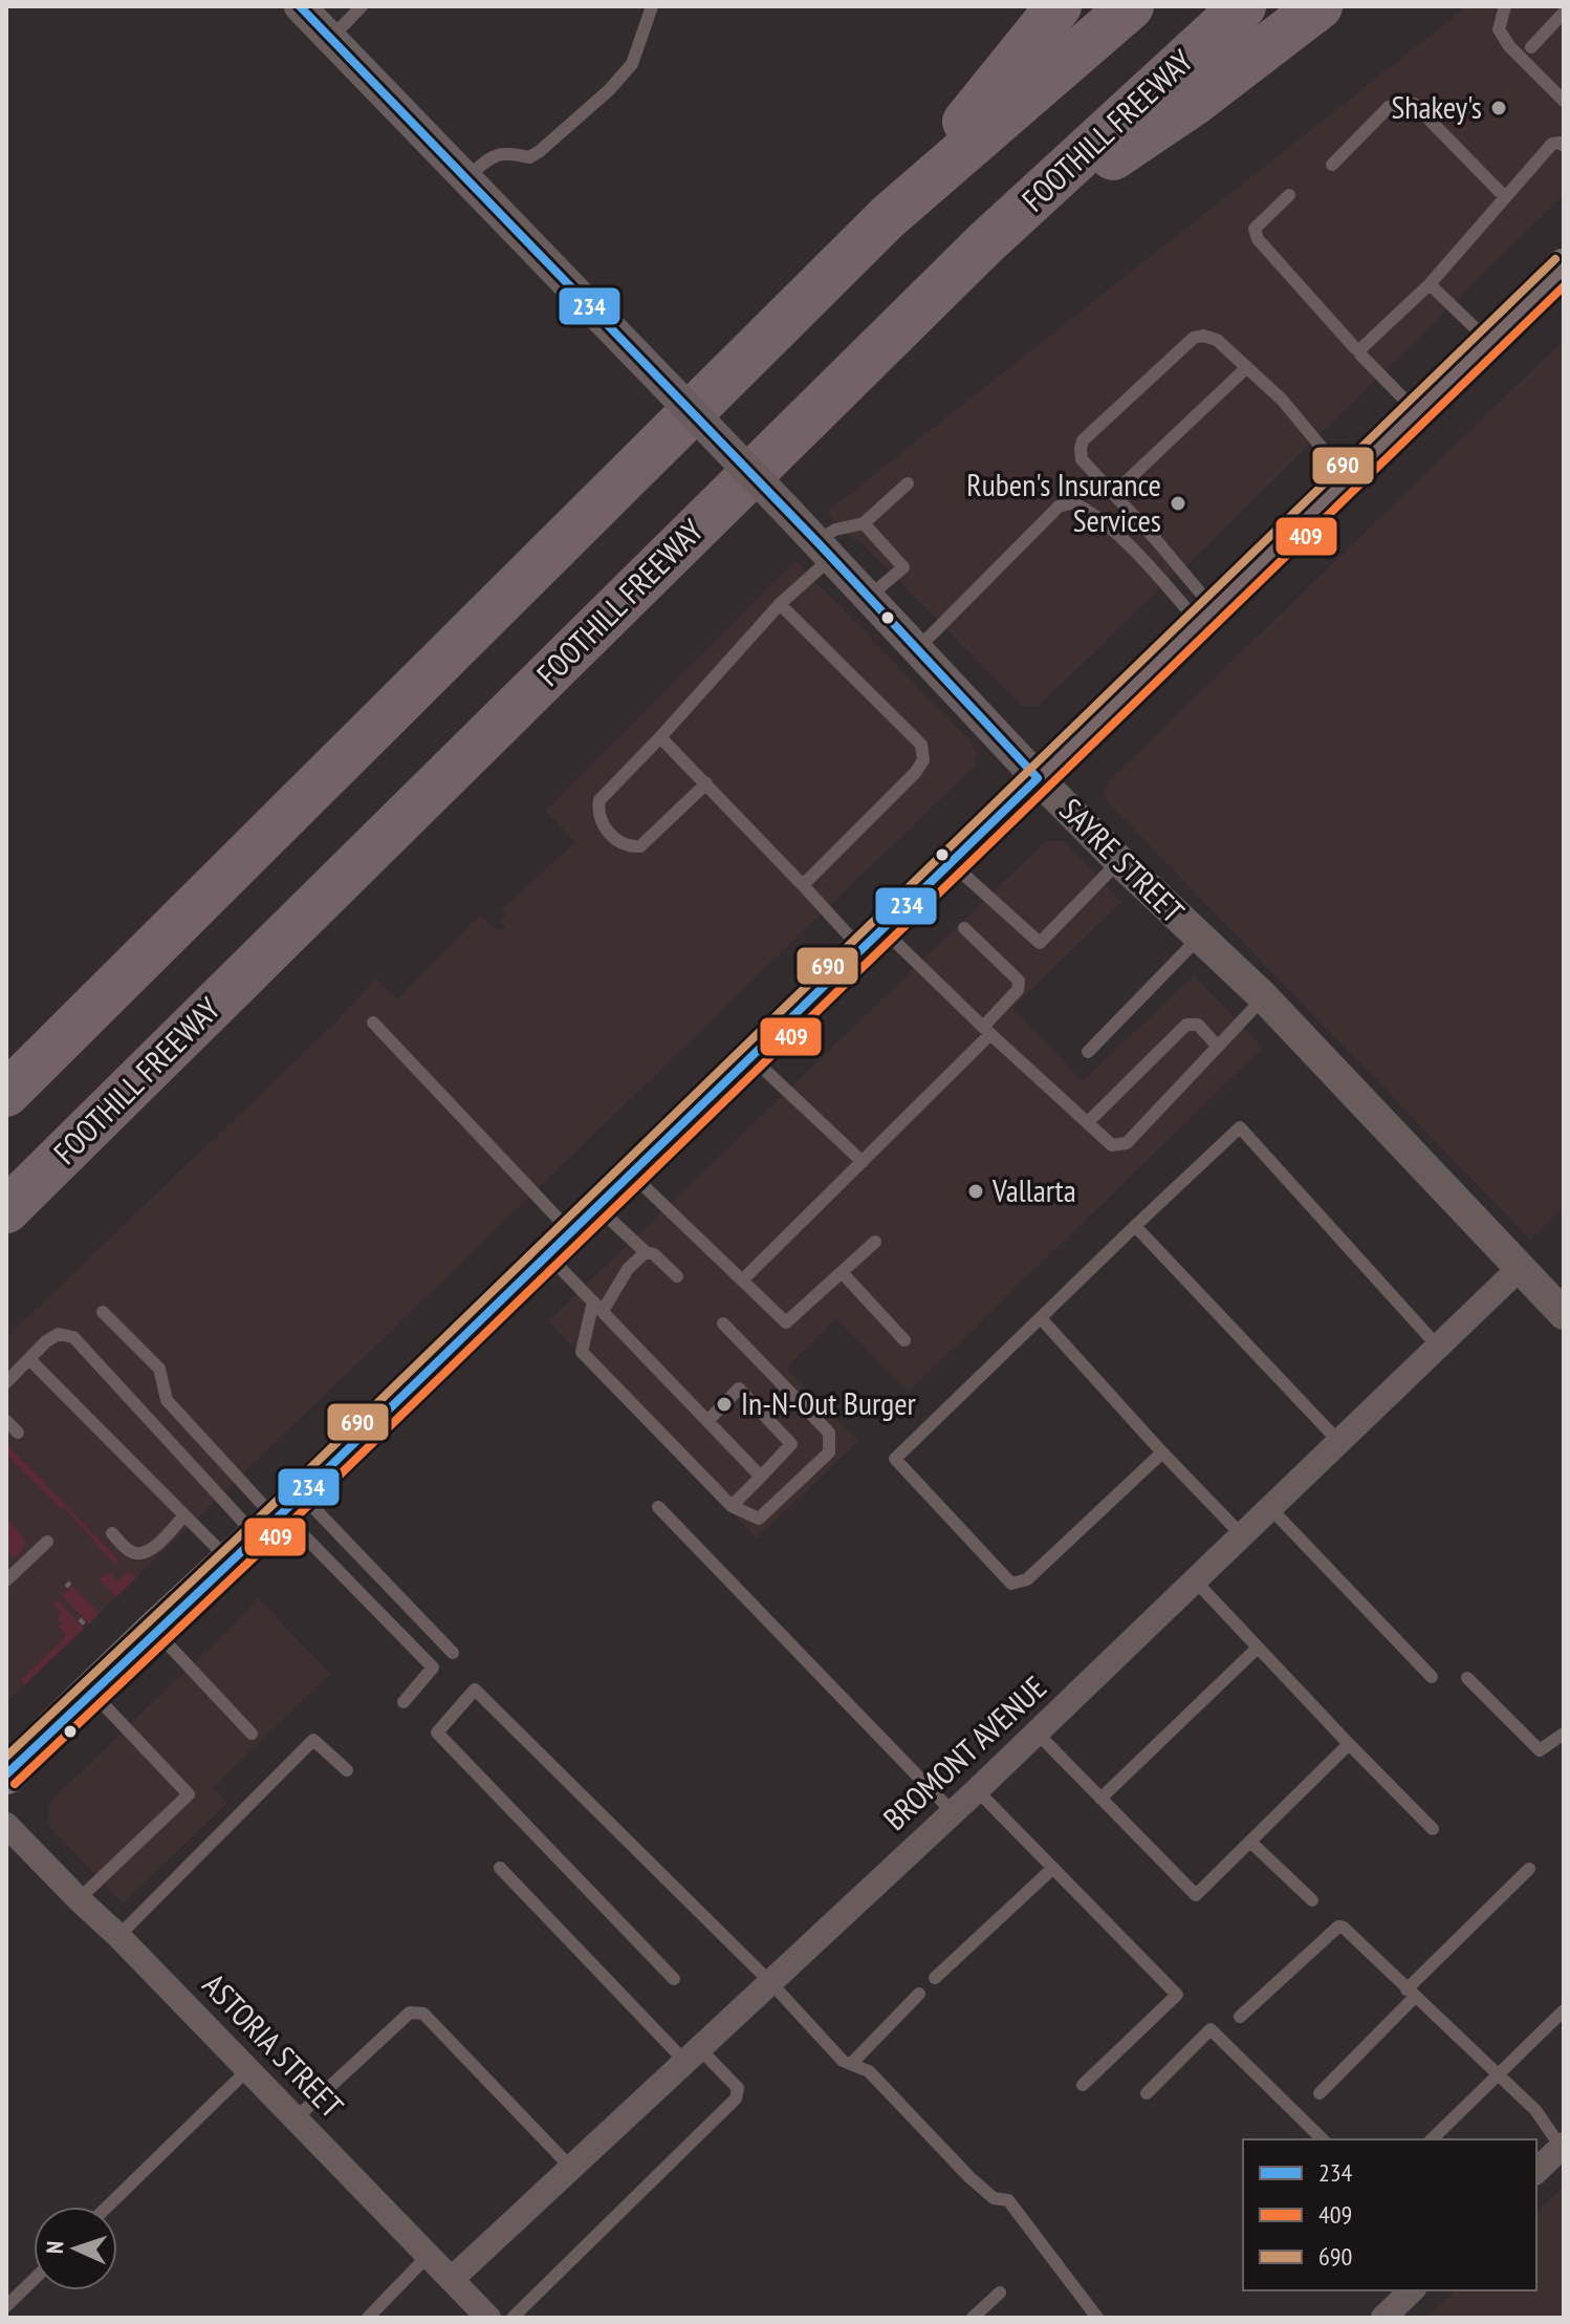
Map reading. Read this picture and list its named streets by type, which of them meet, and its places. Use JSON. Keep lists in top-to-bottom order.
{
  "streets": {
    "highway": ["FOOTHILL FREEWAY"],
    "street": ["SAYRE STREET", "BROMONT AVENUE", "ASTORIA STREET"]
  },
  "crossings": [
    ["SAYRE STREET", "BROMONT AVENUE"],
    ["BROMONT AVENUE", "ASTORIA STREET"]
  ],
  "places": [
    "Shakey's",
    "Ruben's Insurance Services",
    "Vallarta",
    "In-N-Out Burger"
  ],
  "lines": ["transit line 234", "transit line 690", "transit line 409"],
  "legend": ["234", "409", "690"],
  "north": "left"
}
